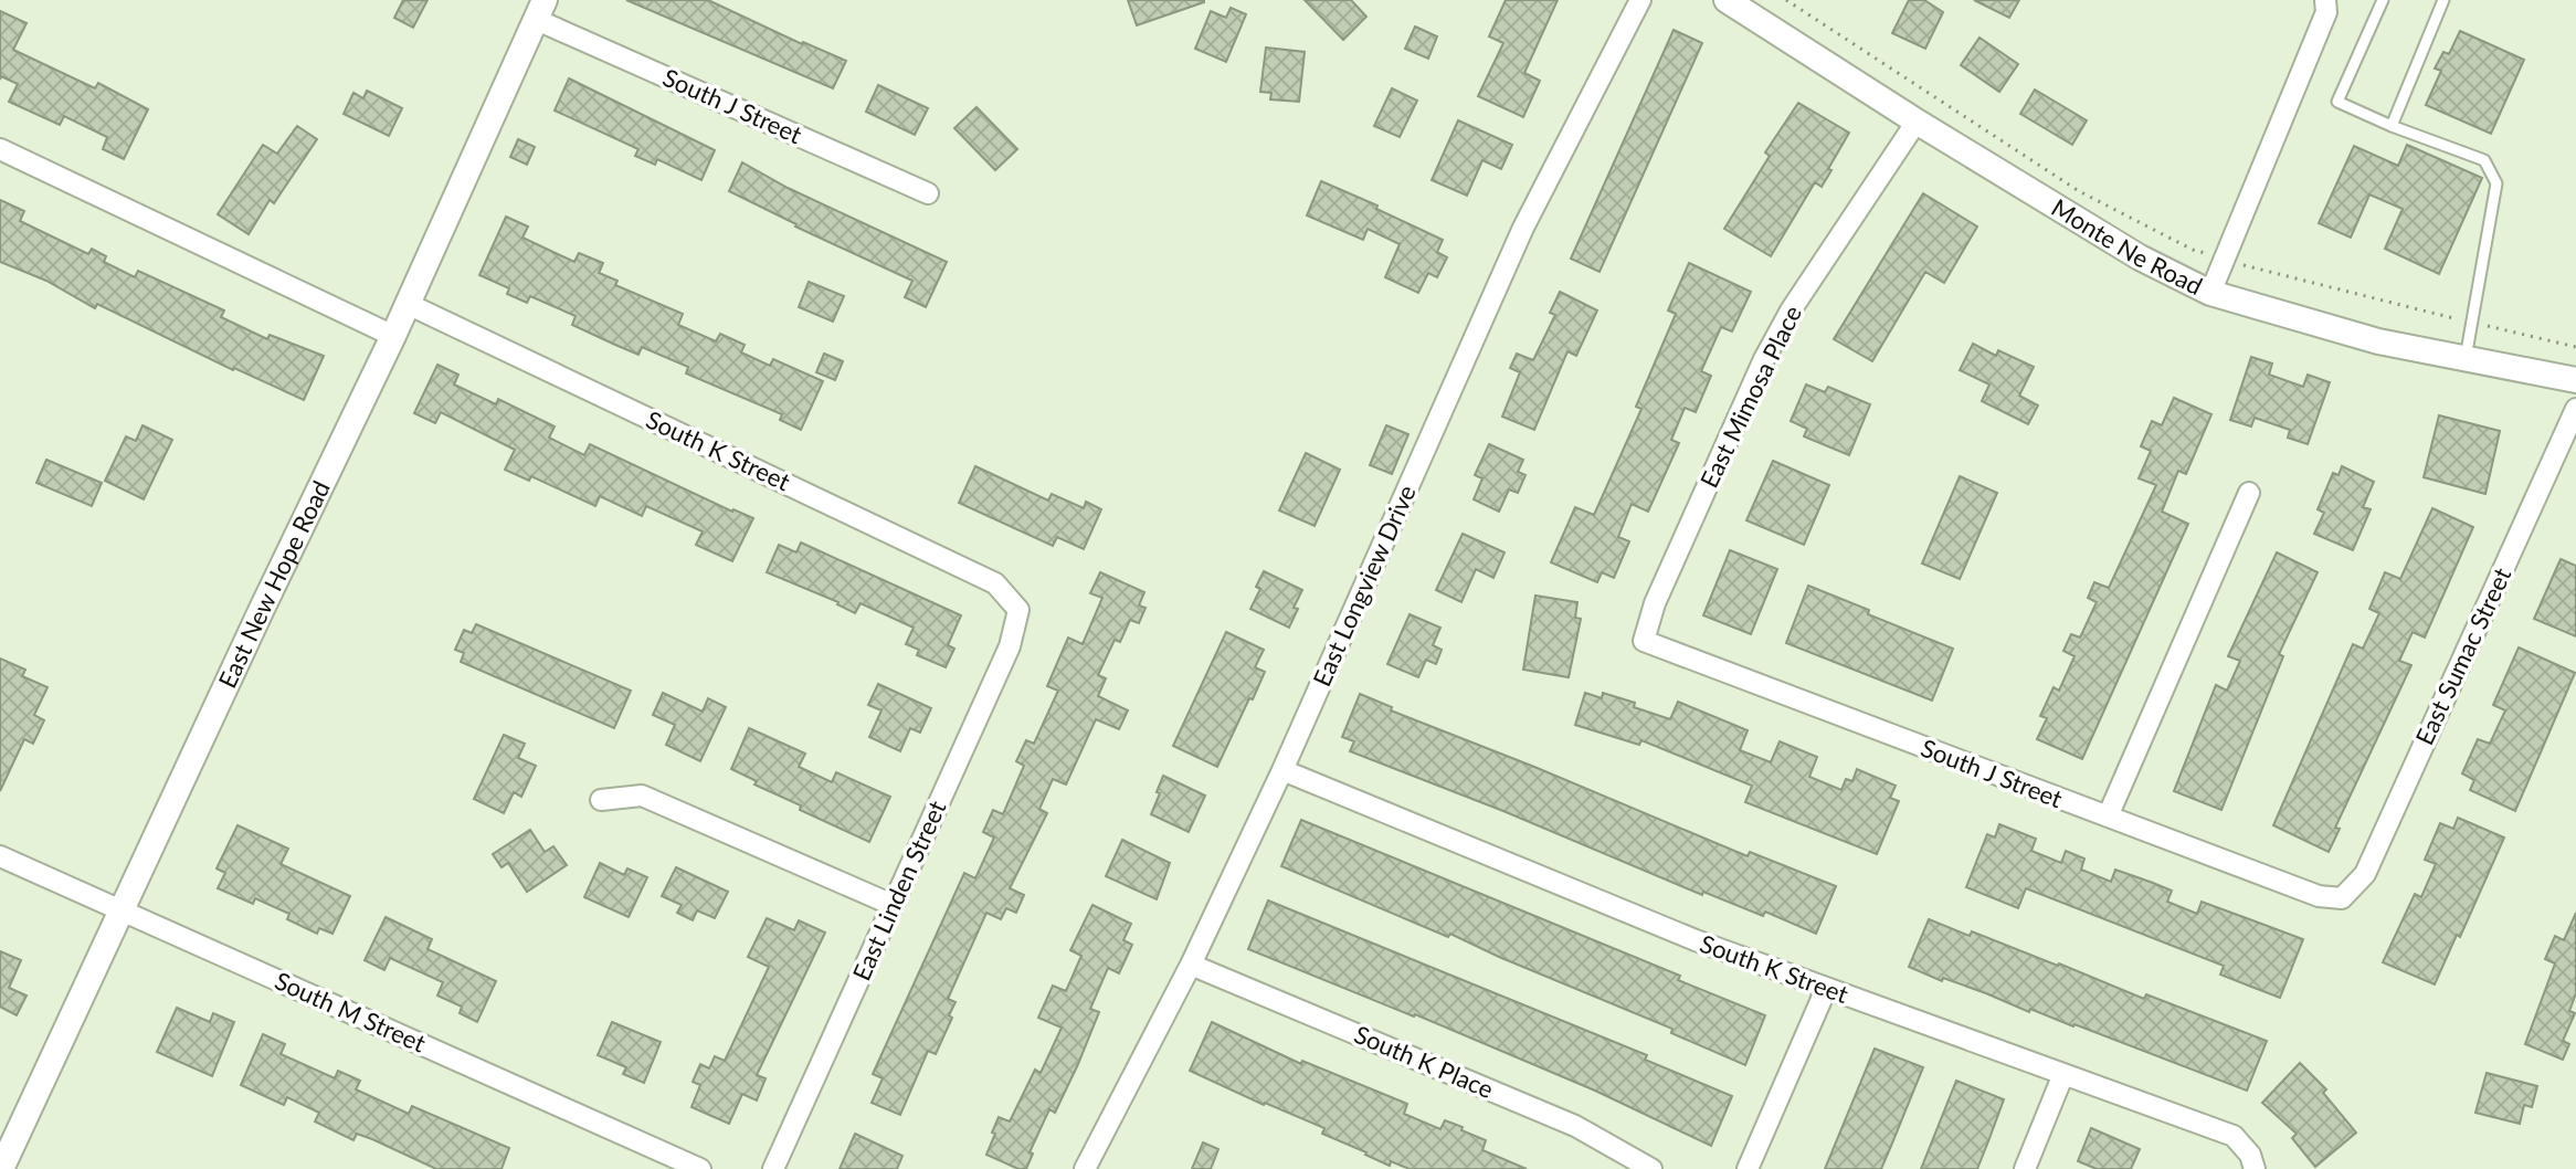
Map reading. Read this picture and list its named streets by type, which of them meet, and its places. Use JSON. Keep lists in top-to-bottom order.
{
  "streets": {
    "street": [
      "South J Street",
      "Monte Ne Road",
      "East Mimosa Place",
      "South K Street",
      "East New Hope Road",
      "East Longview Drive",
      "East Sumac Street",
      "East Linden Street",
      "South M Street",
      "South K Place"
    ]
  },
  "crossings": [
    ["South J Street", "East Mimosa Place"],
    ["South J Street", "East New Hope Road"],
    ["South J Street", "East Sumac Street"],
    ["Monte Ne Road", "East Mimosa Place"],
    ["South K Street", "East New Hope Road"],
    ["South K Street", "East Longview Drive"],
    ["South K Street", "East Linden Street"],
    ["East New Hope Road", "South M Street"],
    ["East Longview Drive", "South K Place"]
  ]
}
